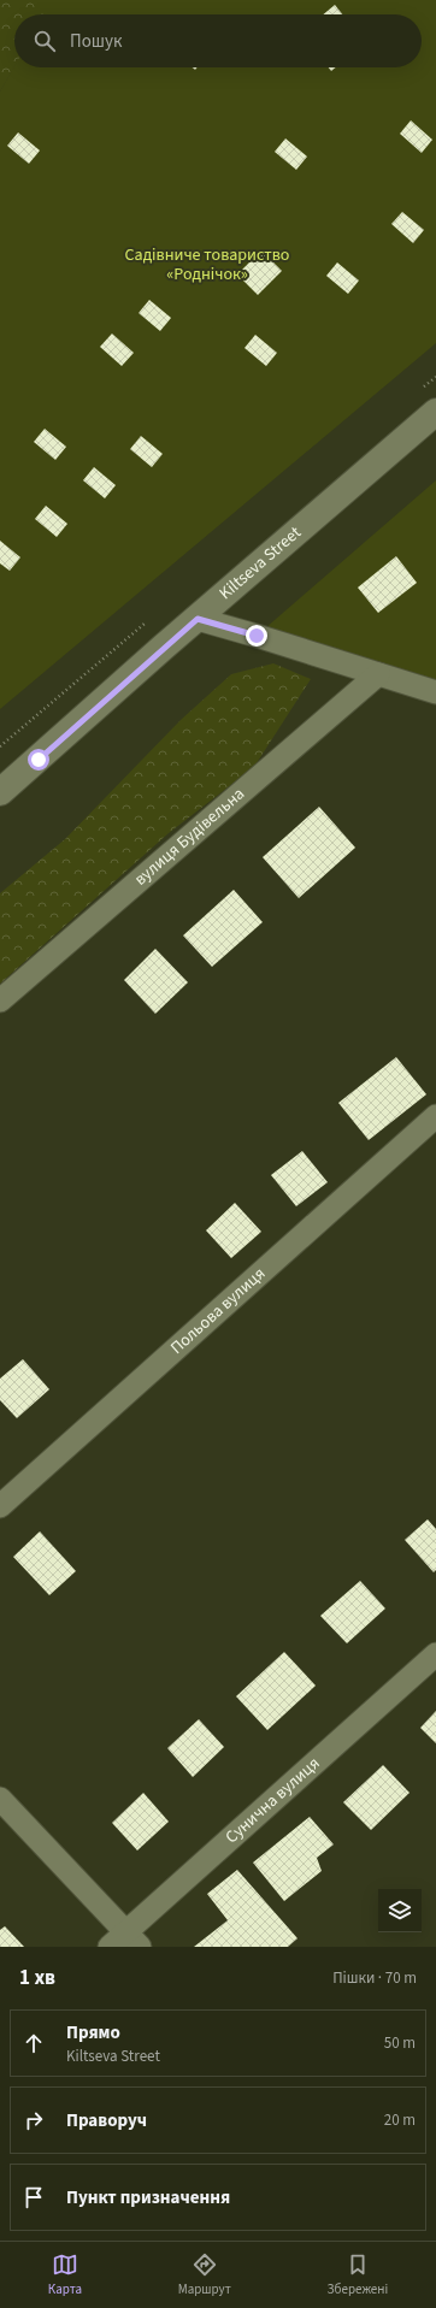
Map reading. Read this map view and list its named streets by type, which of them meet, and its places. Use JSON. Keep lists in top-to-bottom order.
{
  "streets": {
    "main road": ["Kiltseva Street"],
    "street": ["вулиця Будівельна", "Польова вулиця", "Сунична вулиця"]
  },
  "parks": ["Садівниче товариство «Роднічок»"],
  "page": {
    "search": "Пошук",
    "heading": ["1 хв", "Пішки · 70 m"],
    "list": [
      ["Прямо", "Kiltseva Street", "50 m"],
      ["Праворуч", "20 m"],
      "Пункт призначення"
    ],
    "nav": ["Карта", "Маршрут", "Збережені"]
  }
}
